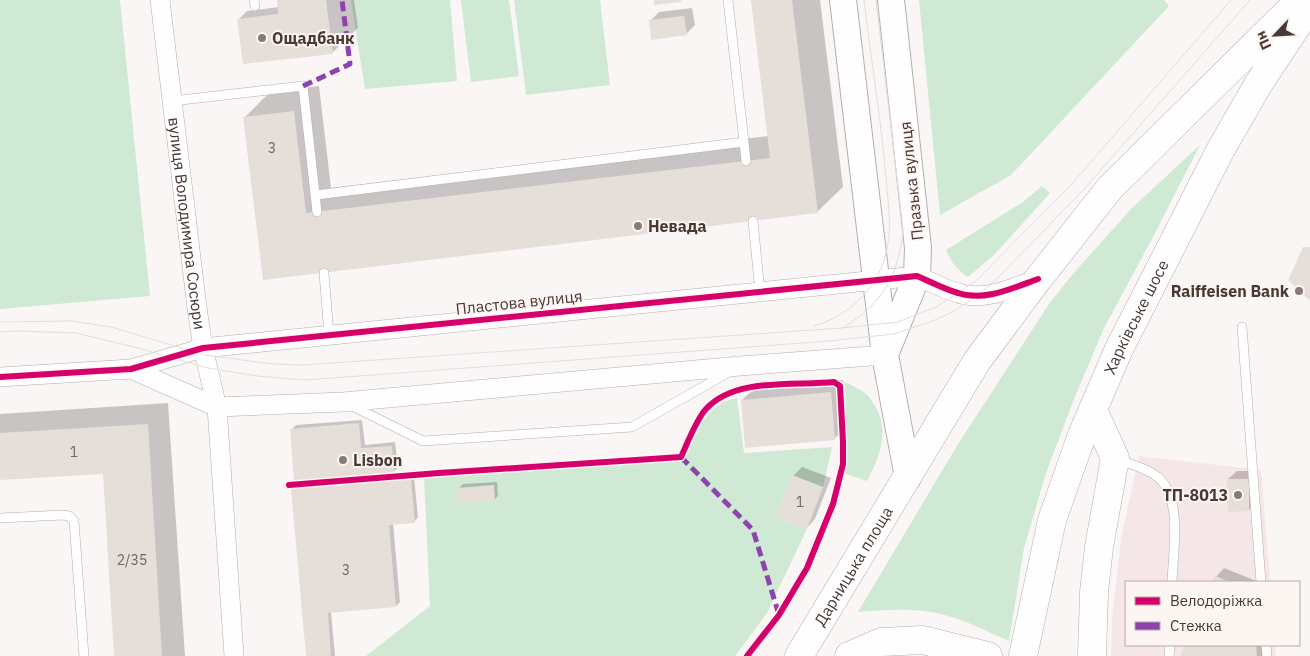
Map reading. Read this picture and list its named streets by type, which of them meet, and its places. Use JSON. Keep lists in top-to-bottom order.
{
  "streets": {
    "main road": ["Харківське шосе", "Дарницька площа"],
    "street": ["Празька вулиця", "вулиця Володимира Сосюри", "Пластова вулиця"]
  },
  "crossings": [
    ["Празька вулиця", "Пластова вулиця"],
    ["вулиця Володимира Сосюри", "Пластова вулиця"]
  ],
  "places": [
    "Ощадбанк",
    "Невада",
    "Raiffeisen Bank",
    "Lisbon",
    "ТП-8013"
  ],
  "house_numbers": [
    "3",
    "1",
    "1",
    "2/35",
    "3"
  ],
  "legend": ["Велодоріжка", "Стежка"],
  "north": "bottom left"
}
